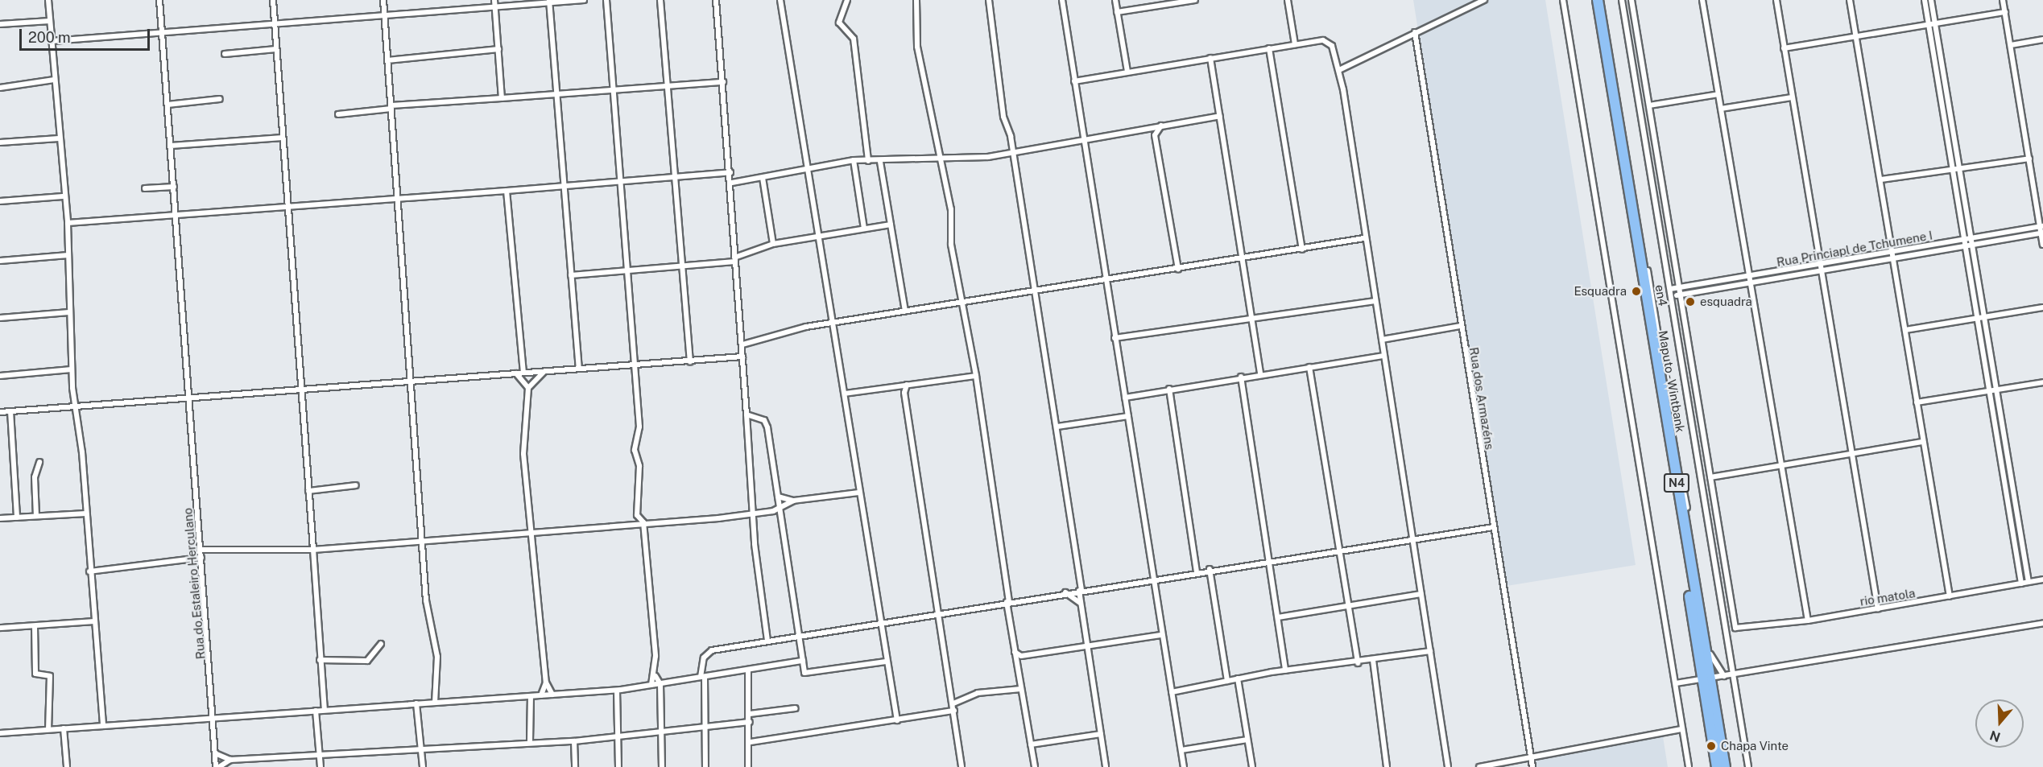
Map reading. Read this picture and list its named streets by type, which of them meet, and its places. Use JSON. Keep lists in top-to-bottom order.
{
  "streets": {
    "highway": ["Maputo - Wintbank", "N4"],
    "street": [
      "Rua Princiapl de Tchumene I",
      "en4",
      "Rua dos Armazéns",
      "Rua do Estaleiro Herculano",
      "rio matola"
    ]
  },
  "places": ["Esquadra", "esquadra", "Chapa Vinte"],
  "scale_bar": "200 m",
  "north": "bottom"
}
